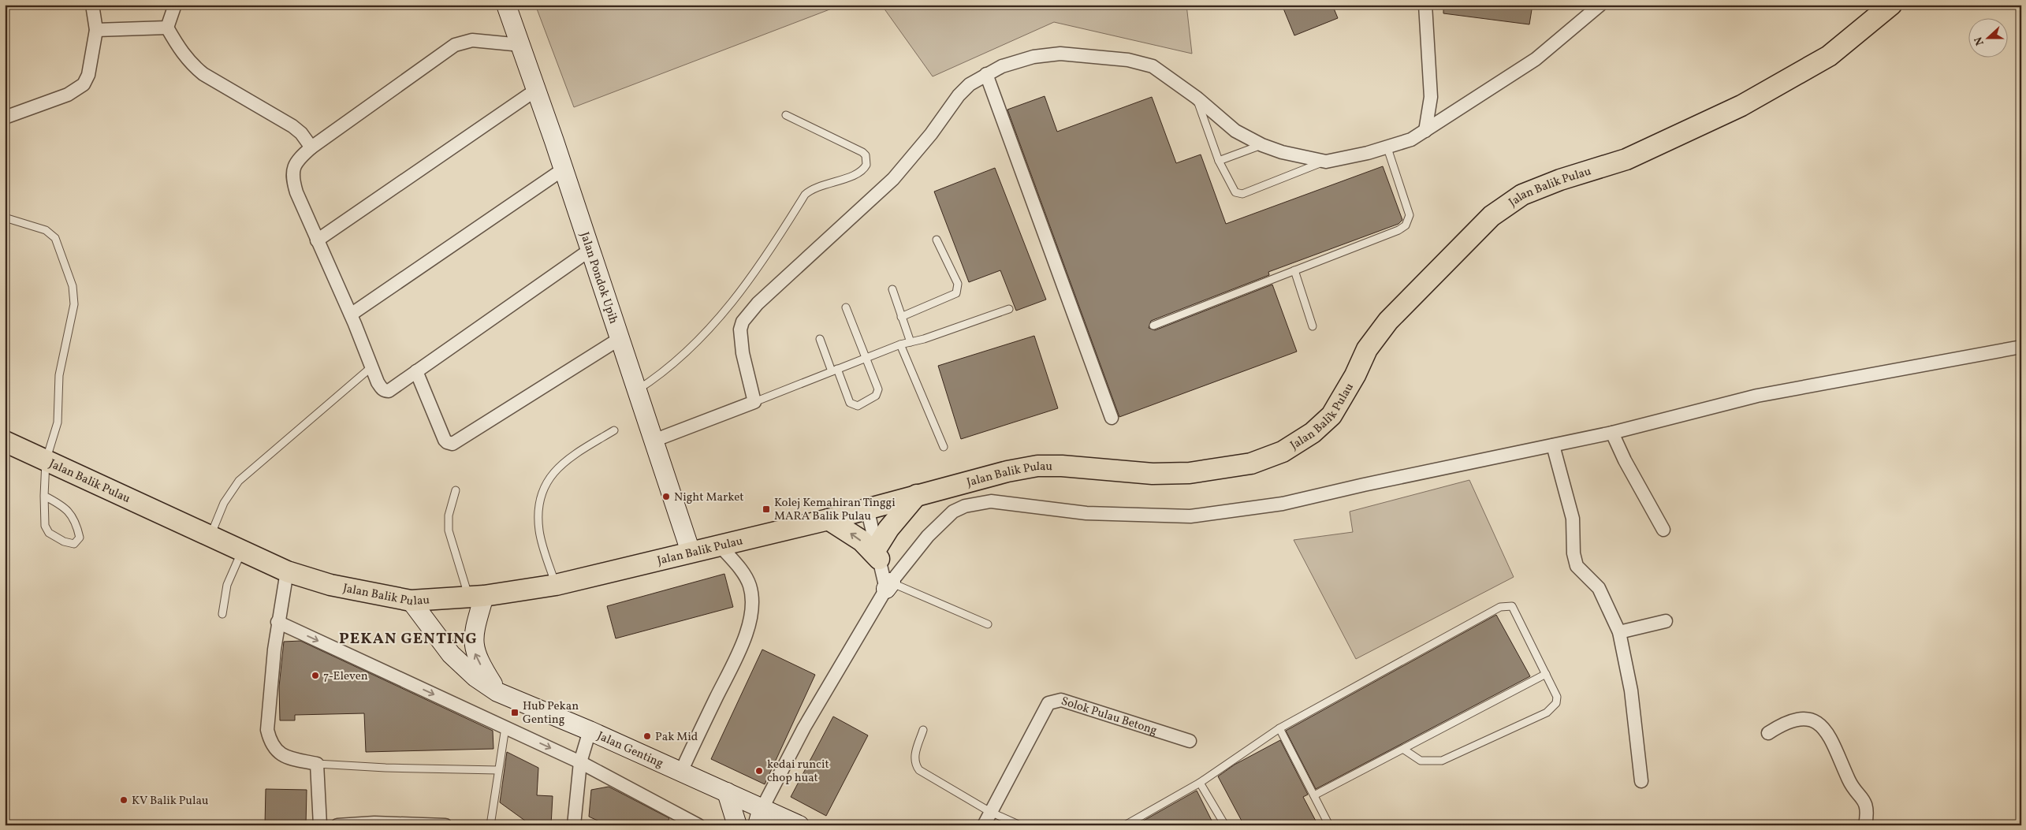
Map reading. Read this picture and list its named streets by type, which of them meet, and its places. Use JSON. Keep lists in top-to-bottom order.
{
  "streets": {
    "main road": ["Jalan Balik Pulau", "Jalan Pondok Upih", "Jalan Genting"],
    "street": ["Solok Pulau Betong"]
  },
  "crossings": [
    ["Jalan Balik Pulau", "Jalan Pondok Upih"],
    ["Jalan Balik Pulau", "Jalan Genting"]
  ],
  "districts": ["PEKAN GENTING"],
  "places": {
    "other": [
      "Night Market",
      "7-Eleven",
      "Pak Mid",
      "kedai runcit chop huat",
      "KV Balik Pulau"
    ],
    "transit": ["Kolej Kemahiran Tinggi MARA Balik Pulau", "Hub Pekan Genting"]
  },
  "north": "left"
}
